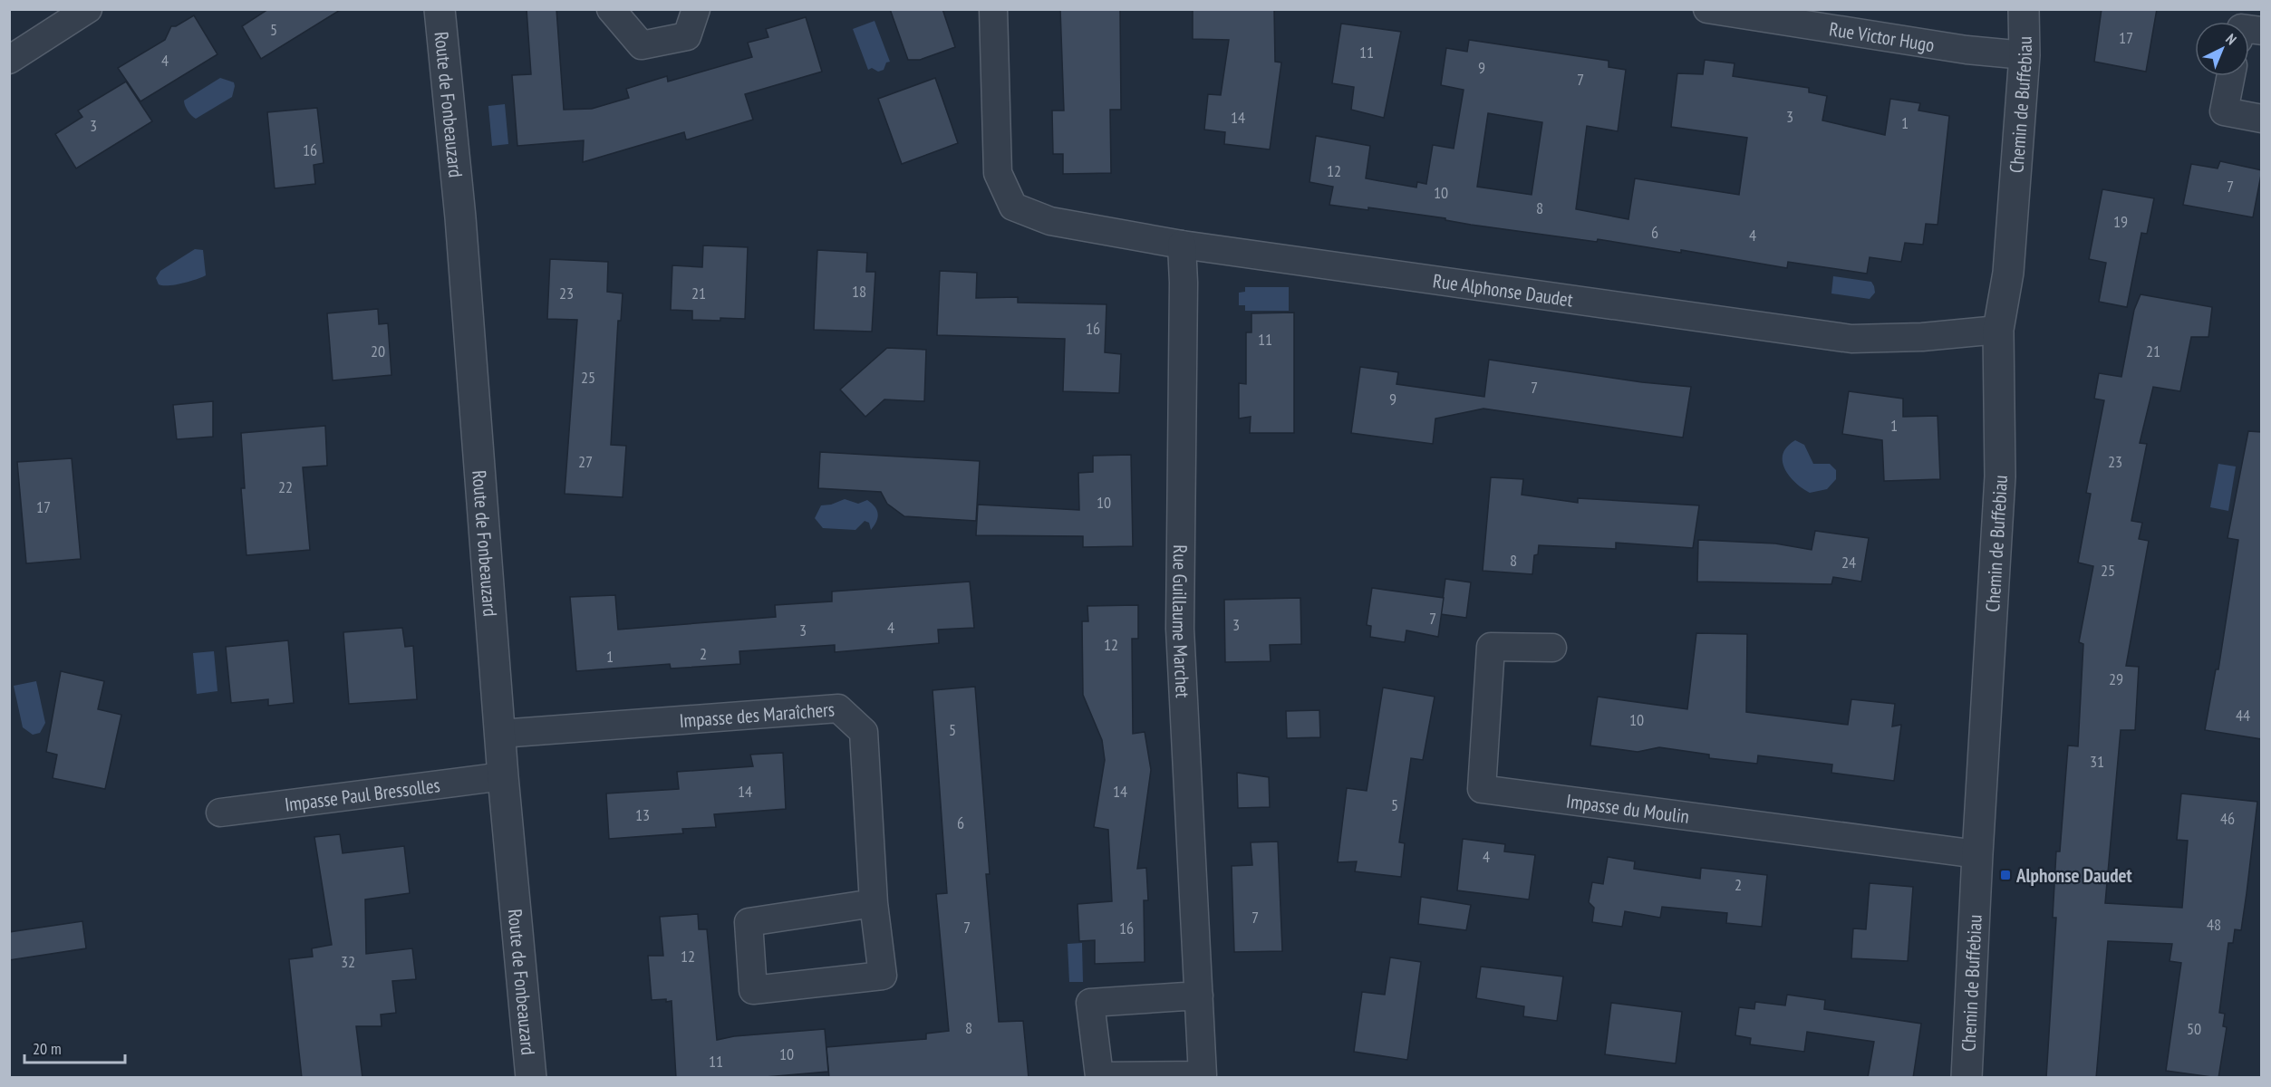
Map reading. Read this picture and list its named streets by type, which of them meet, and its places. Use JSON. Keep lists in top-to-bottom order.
{
  "streets": {
    "street": [
      "Rue Victor Hugo",
      "Chemin de Buffebiau",
      "Route de Fonbeauzard",
      "Rue Alphonse Daudet",
      "Rue Guillaume Marchet",
      "Impasse des Maraîchers",
      "Impasse Paul Bressolles",
      "Impasse du Moulin"
    ]
  },
  "crossings": [
    ["Rue Victor Hugo", "Chemin de Buffebiau"],
    ["Chemin de Buffebiau", "Rue Alphonse Daudet"],
    ["Chemin de Buffebiau", "Impasse du Moulin"],
    ["Route de Fonbeauzard", "Impasse des Maraîchers"],
    ["Route de Fonbeauzard", "Impasse Paul Bressolles"],
    ["Rue Alphonse Daudet", "Rue Guillaume Marchet"]
  ],
  "places": {
    "transit": ["Alphonse Daudet"]
  },
  "house_numbers": [
    "5",
    "17",
    "11",
    "4",
    "9",
    "7",
    "3",
    "14",
    "1",
    "3",
    "16",
    "12",
    "7",
    "10",
    "8",
    "19",
    "6",
    "4",
    "18",
    "23",
    "21",
    "16",
    "11",
    "20",
    "21",
    "25",
    "7",
    "9",
    "1",
    "27",
    "23",
    "22",
    "10",
    "17",
    "8",
    "24",
    "25",
    "7",
    "3",
    "4",
    "3",
    "12",
    "2",
    "1",
    "29",
    "44",
    "10",
    "5",
    "31",
    "14",
    "14",
    "5",
    "13",
    "46",
    "6",
    "4",
    "2",
    "7",
    "48",
    "7",
    "16",
    "12",
    "32",
    "8",
    "50",
    "10",
    "11"
  ],
  "scale_bar": "20 m",
  "north": "top right"
}
